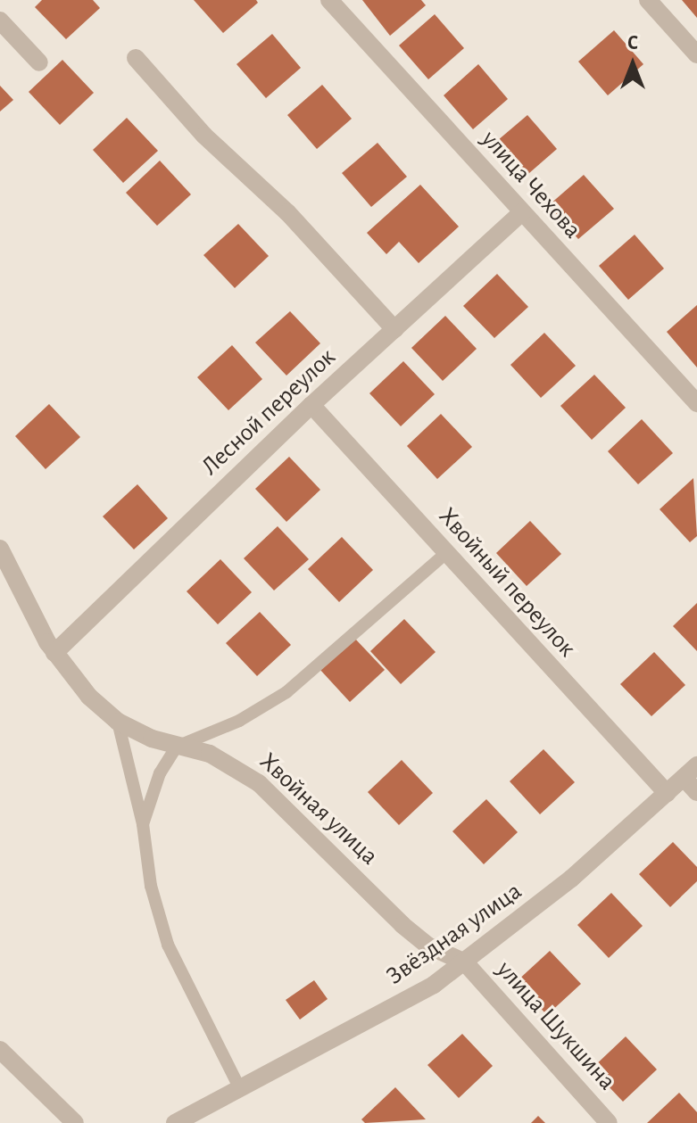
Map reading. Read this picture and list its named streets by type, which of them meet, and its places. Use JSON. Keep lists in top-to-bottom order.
{
  "streets": {
    "street": [
      "улица Чехова",
      "Лесной переулок",
      "Хвойный переулок",
      "Хвойная улица",
      "Звёздная улица",
      "улица Шукшина"
    ]
  },
  "crossings": [
    ["улица Чехова", "Лесной переулок"],
    ["Лесной переулок", "Хвойный переулок"],
    ["Лесной переулок", "Хвойная улица"],
    ["Хвойный переулок", "Звёздная улица"],
    ["Хвойная улица", "Звёздная улица"],
    ["Хвойная улица", "улица Шукшина"],
    ["Звёздная улица", "улица Шукшина"]
  ],
  "north": "top"
}
